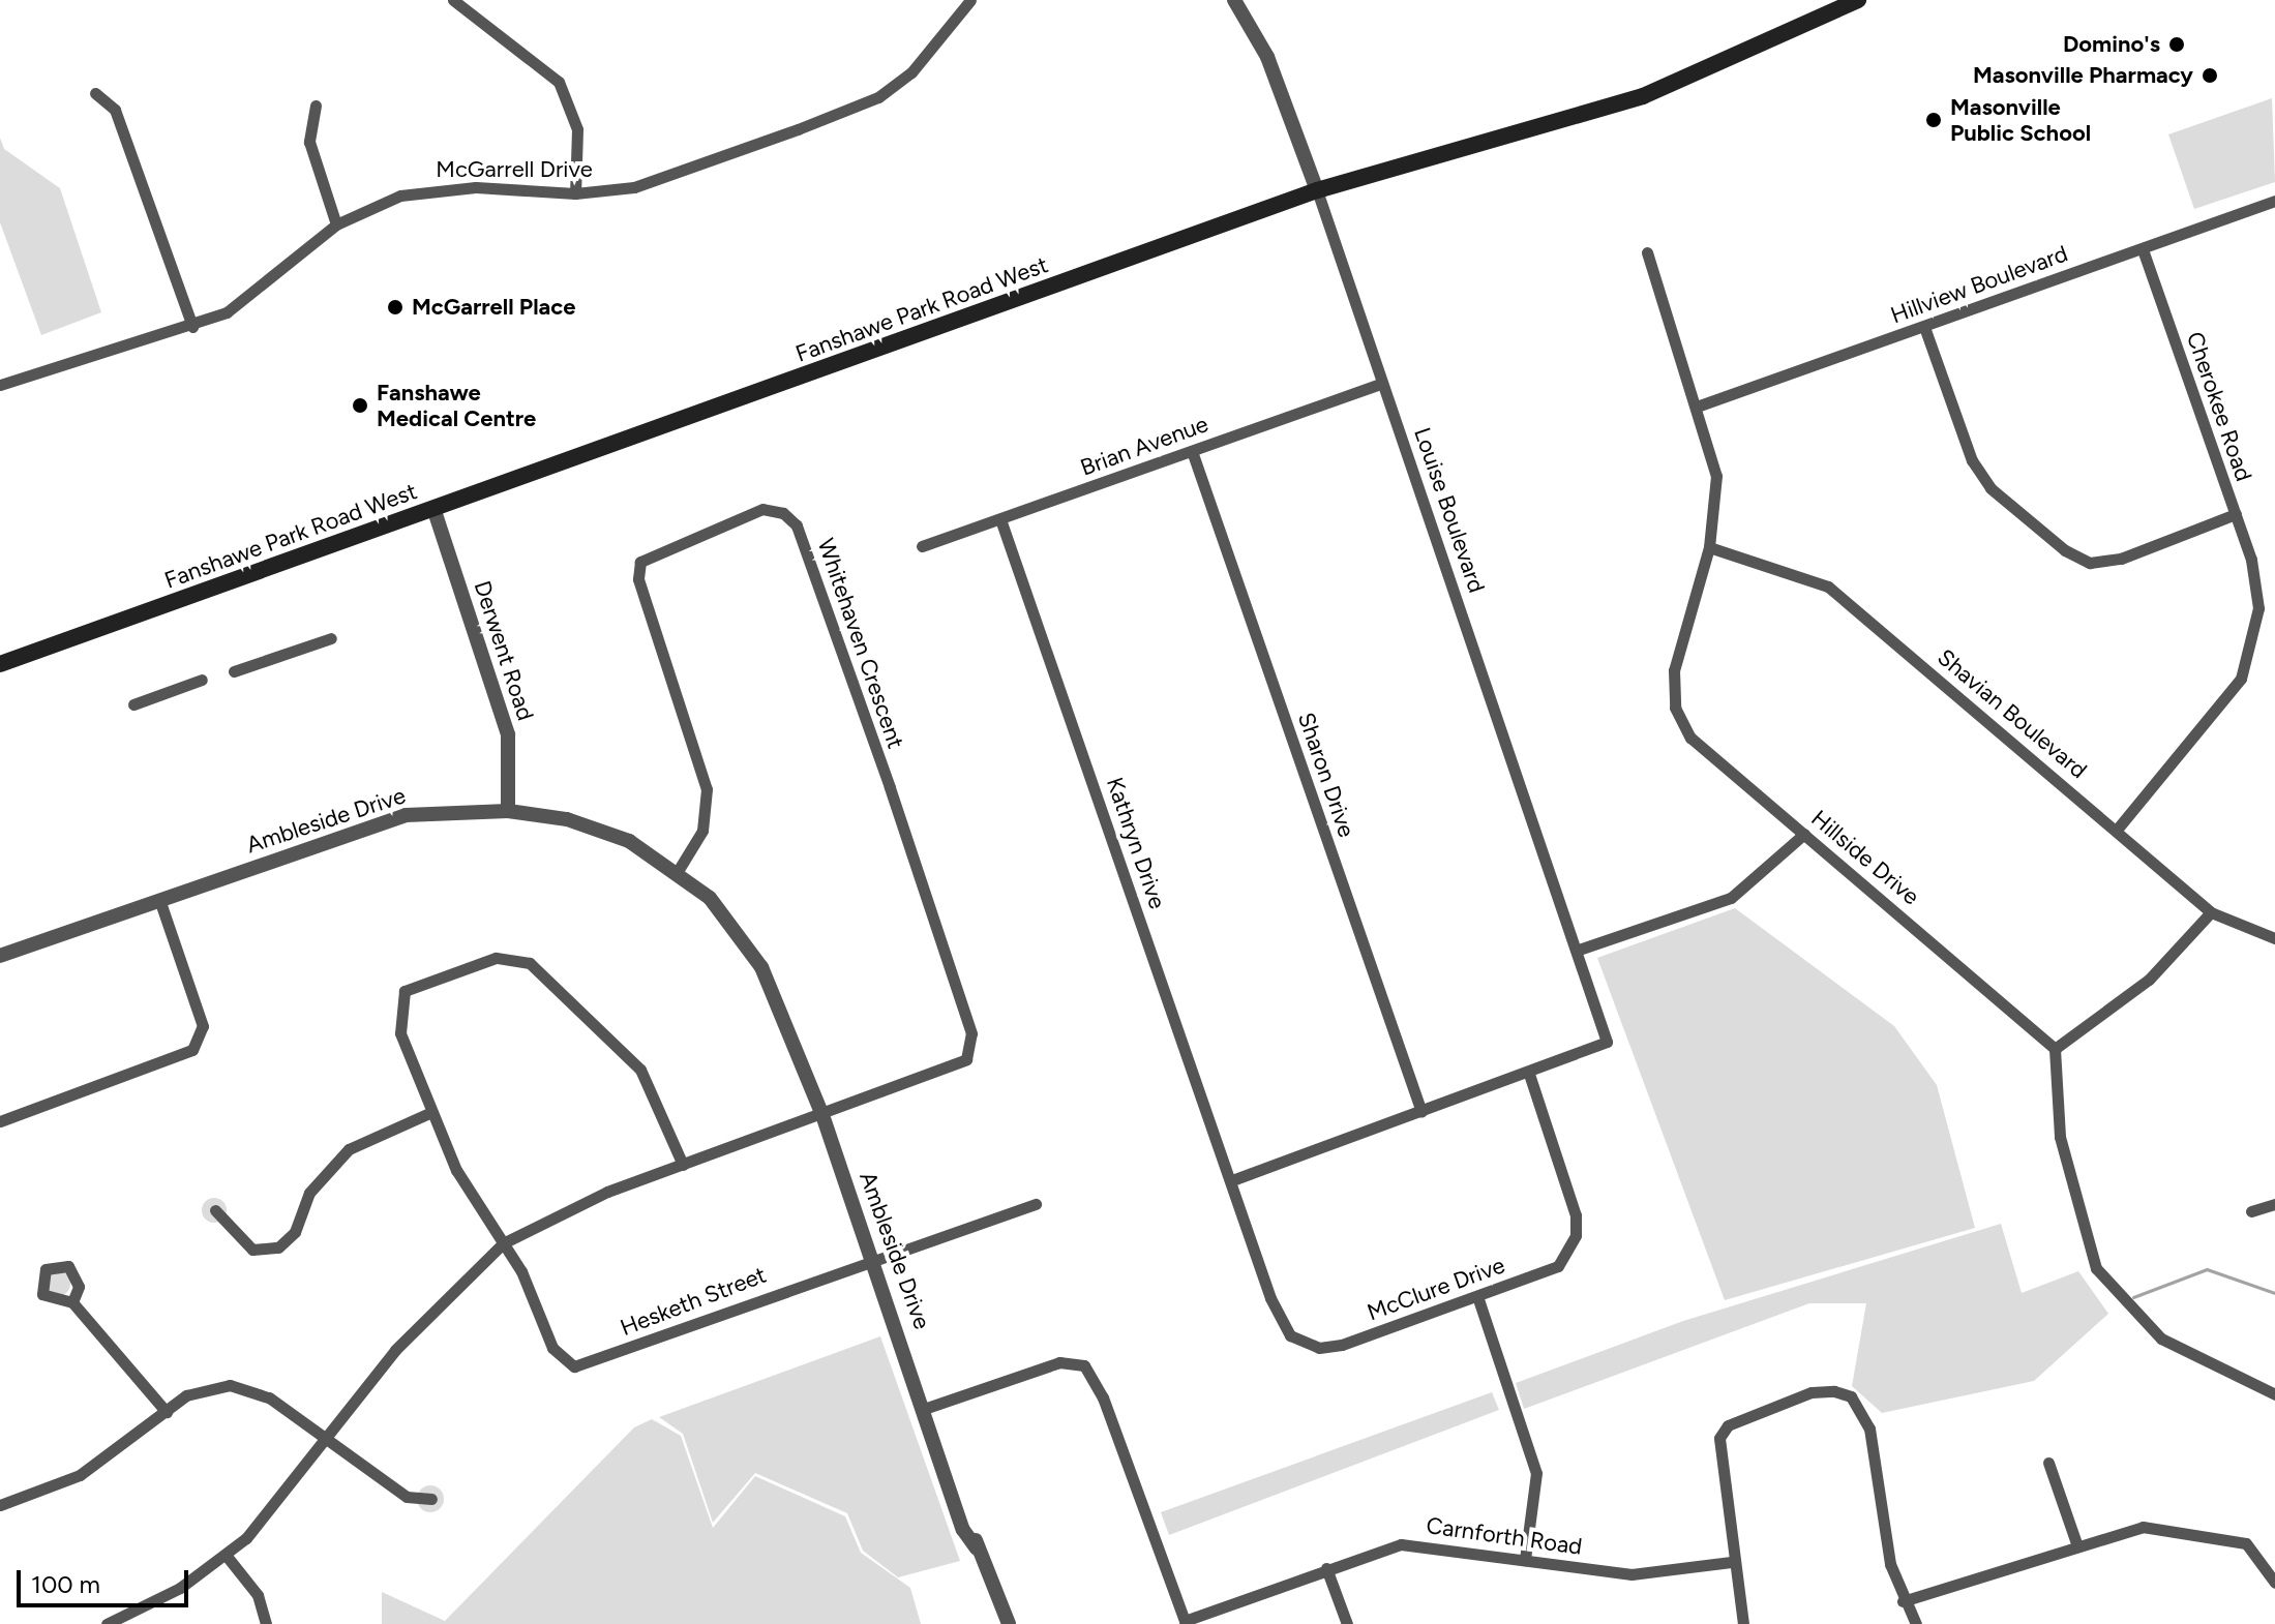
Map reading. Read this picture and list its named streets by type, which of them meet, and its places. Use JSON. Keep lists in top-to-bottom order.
{
  "streets": {
    "main road": ["Fanshawe Park Road West"],
    "street": [
      "McGarrell Drive",
      "Hillview Boulevard",
      "Cherokee Road",
      "Brian Avenue",
      "Louise Boulevard",
      "Whitehaven Crescent",
      "Derwent Road",
      "Shavian Boulevard",
      "Sharon Drive",
      "Ambleside Drive",
      "Kathryn Drive",
      "Hillside Drive",
      "McClure Drive",
      "Hesketh Street",
      "Carnforth Road"
    ]
  },
  "crossings": [
    ["Hillview Boulevard", "Cherokee Road"],
    ["Hillview Boulevard", "Hillside Drive"],
    ["Fanshawe Park Road West", "Louise Boulevard"],
    ["Fanshawe Park Road West", "Derwent Road"],
    ["Cherokee Road", "Shavian Boulevard"],
    ["Brian Avenue", "Louise Boulevard"],
    ["Brian Avenue", "Sharon Drive"],
    ["Brian Avenue", "Kathryn Drive"],
    ["Louise Boulevard", "McClure Drive"],
    ["Whitehaven Crescent", "Ambleside Drive"],
    ["Derwent Road", "Ambleside Drive"],
    ["Shavian Boulevard", "Hillside Drive"],
    ["Ambleside Drive", "Hesketh Street"],
    ["Kathryn Drive", "McClure Drive"]
  ],
  "places": [
    "Domino's",
    "Masonville Pharmacy",
    "Masonville Public School",
    "McGarrell Place",
    "Fanshawe Medical Centre"
  ],
  "scale_bar": "100 m"
}
